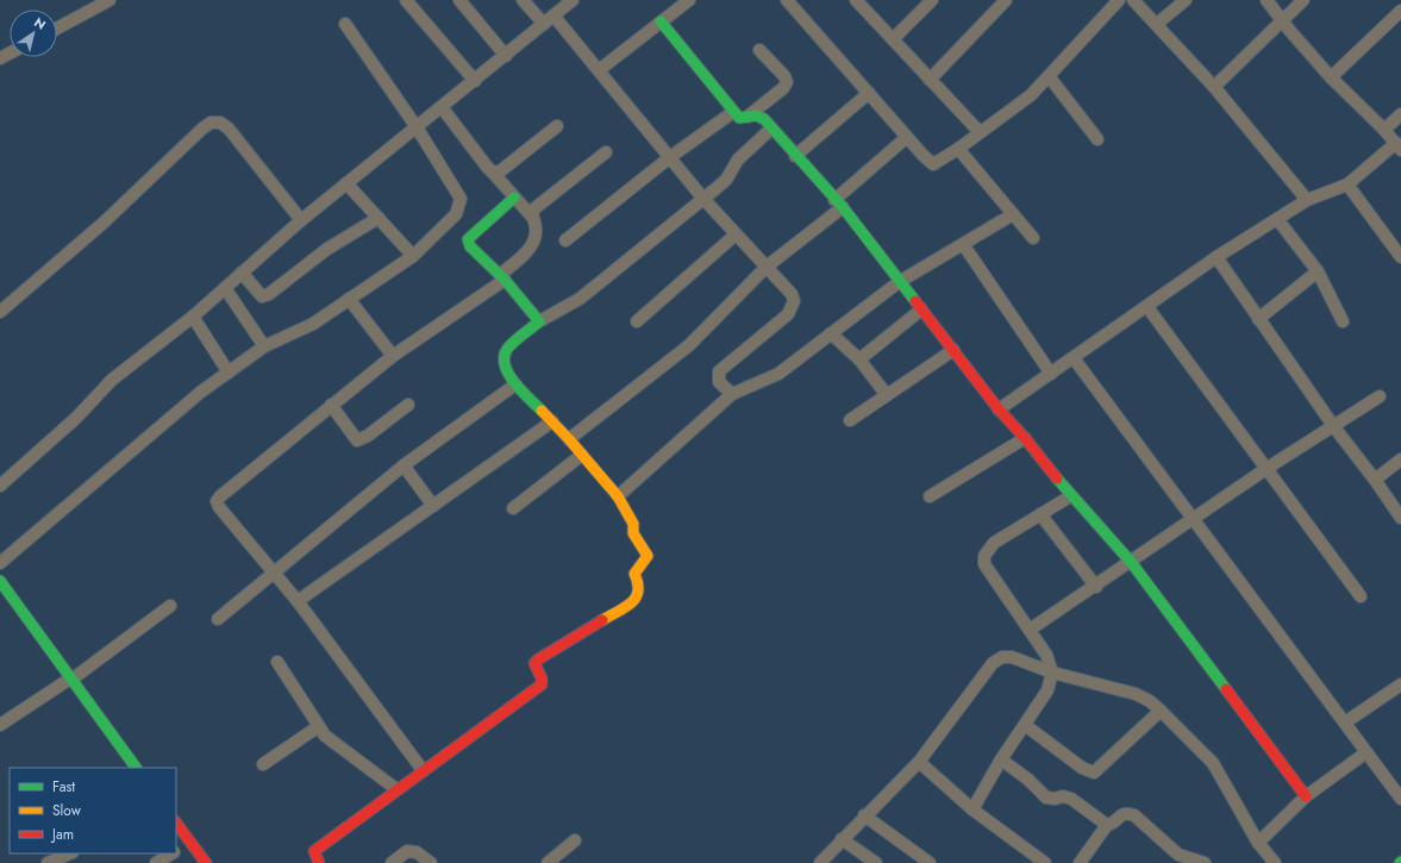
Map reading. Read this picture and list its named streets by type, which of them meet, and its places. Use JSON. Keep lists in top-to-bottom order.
{
  "legend": ["Fast", "Slow", "Jam"],
  "north": "top right"
}
